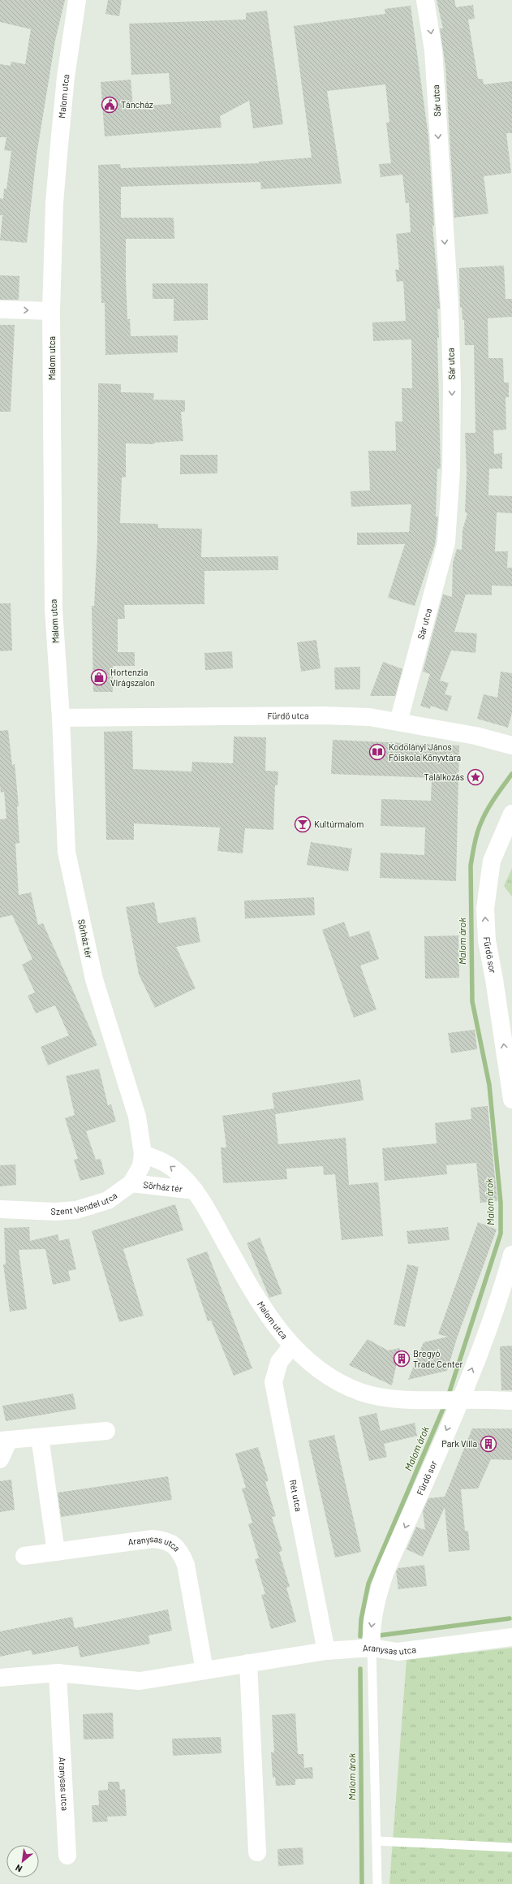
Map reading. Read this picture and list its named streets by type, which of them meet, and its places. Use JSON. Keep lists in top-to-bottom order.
{
  "streets": {
    "street": [
      "Malom utca",
      "Sár utca",
      "Fürdő utca",
      "Sörház tér",
      "Fürdő sor",
      "Szent Vendel utca",
      "Rét utca",
      "Aranysas utca"
    ]
  },
  "crossings": [
    ["Malom utca", "Fürdő utca"],
    ["Malom utca", "Sörház tér"],
    ["Malom utca", "Fürdő sor"],
    ["Malom utca", "Szent Vendel utca"],
    ["Malom utca", "Rét utca"],
    ["Sár utca", "Fürdő utca"],
    ["Fürdő utca", "Sörház tér"],
    ["Sörház tér", "Szent Vendel utca"],
    ["Fürdő sor", "Aranysas utca"],
    ["Rét utca", "Aranysas utca"]
  ],
  "one_way": ["Sár utca"],
  "water": ["Malom árok"],
  "places": {
    "public building": ["Táncház"],
    "shop": ["Hortenzia Virágszalon"],
    "library": ["Kodolányi János Főiskola Könyvtára"],
    "place": ["Találkozás"],
    "bar": ["Kultúrmalom"],
    "building": ["Bregyó Trade Center", "Park Villa"]
  },
  "north": "bottom left"
}
